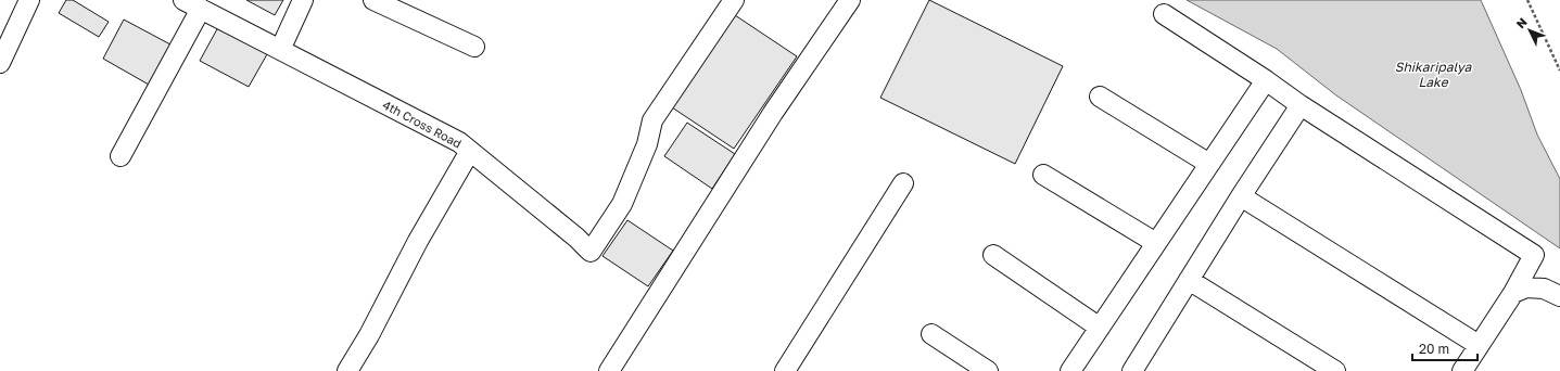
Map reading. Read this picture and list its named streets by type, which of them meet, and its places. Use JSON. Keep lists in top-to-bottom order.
{
  "streets": {
    "street": ["4th Cross Road"]
  },
  "water": ["Shikaripalya Lake"],
  "scale_bar": "20 m",
  "north": "top left"
}
